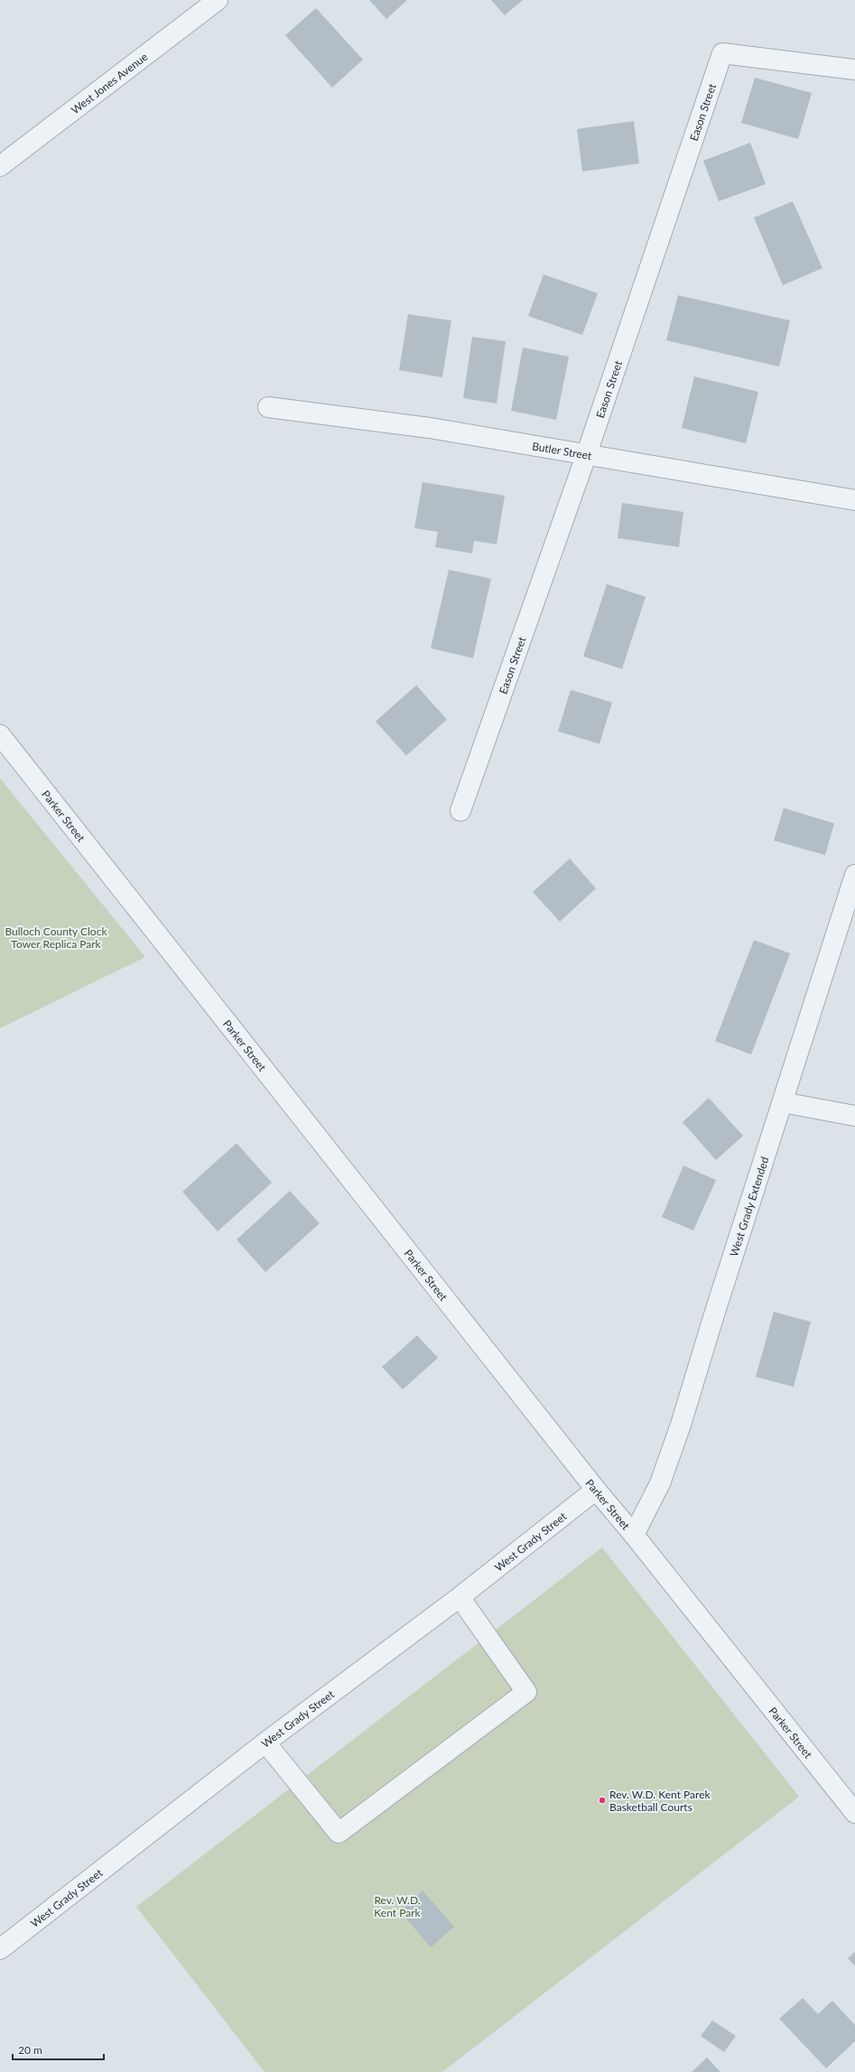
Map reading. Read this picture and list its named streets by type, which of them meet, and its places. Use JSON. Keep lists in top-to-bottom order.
{
  "streets": {
    "street": [
      "West Jones Avenue",
      "Eason Street",
      "Butler Street",
      "Parker Street",
      "West Grady Extended",
      "West Grady Street"
    ]
  },
  "crossings": [
    ["Eason Street", "Butler Street"],
    ["Parker Street", "West Grady Extended"],
    ["Parker Street", "West Grady Street"]
  ],
  "parks": ["Bulloch County Clock Tower Replica Park", "Rev. W.D. Kent Park"],
  "places": ["Rev. W.D. Kent Parek Basketball Courts"],
  "scale_bar": "20 m"
}
